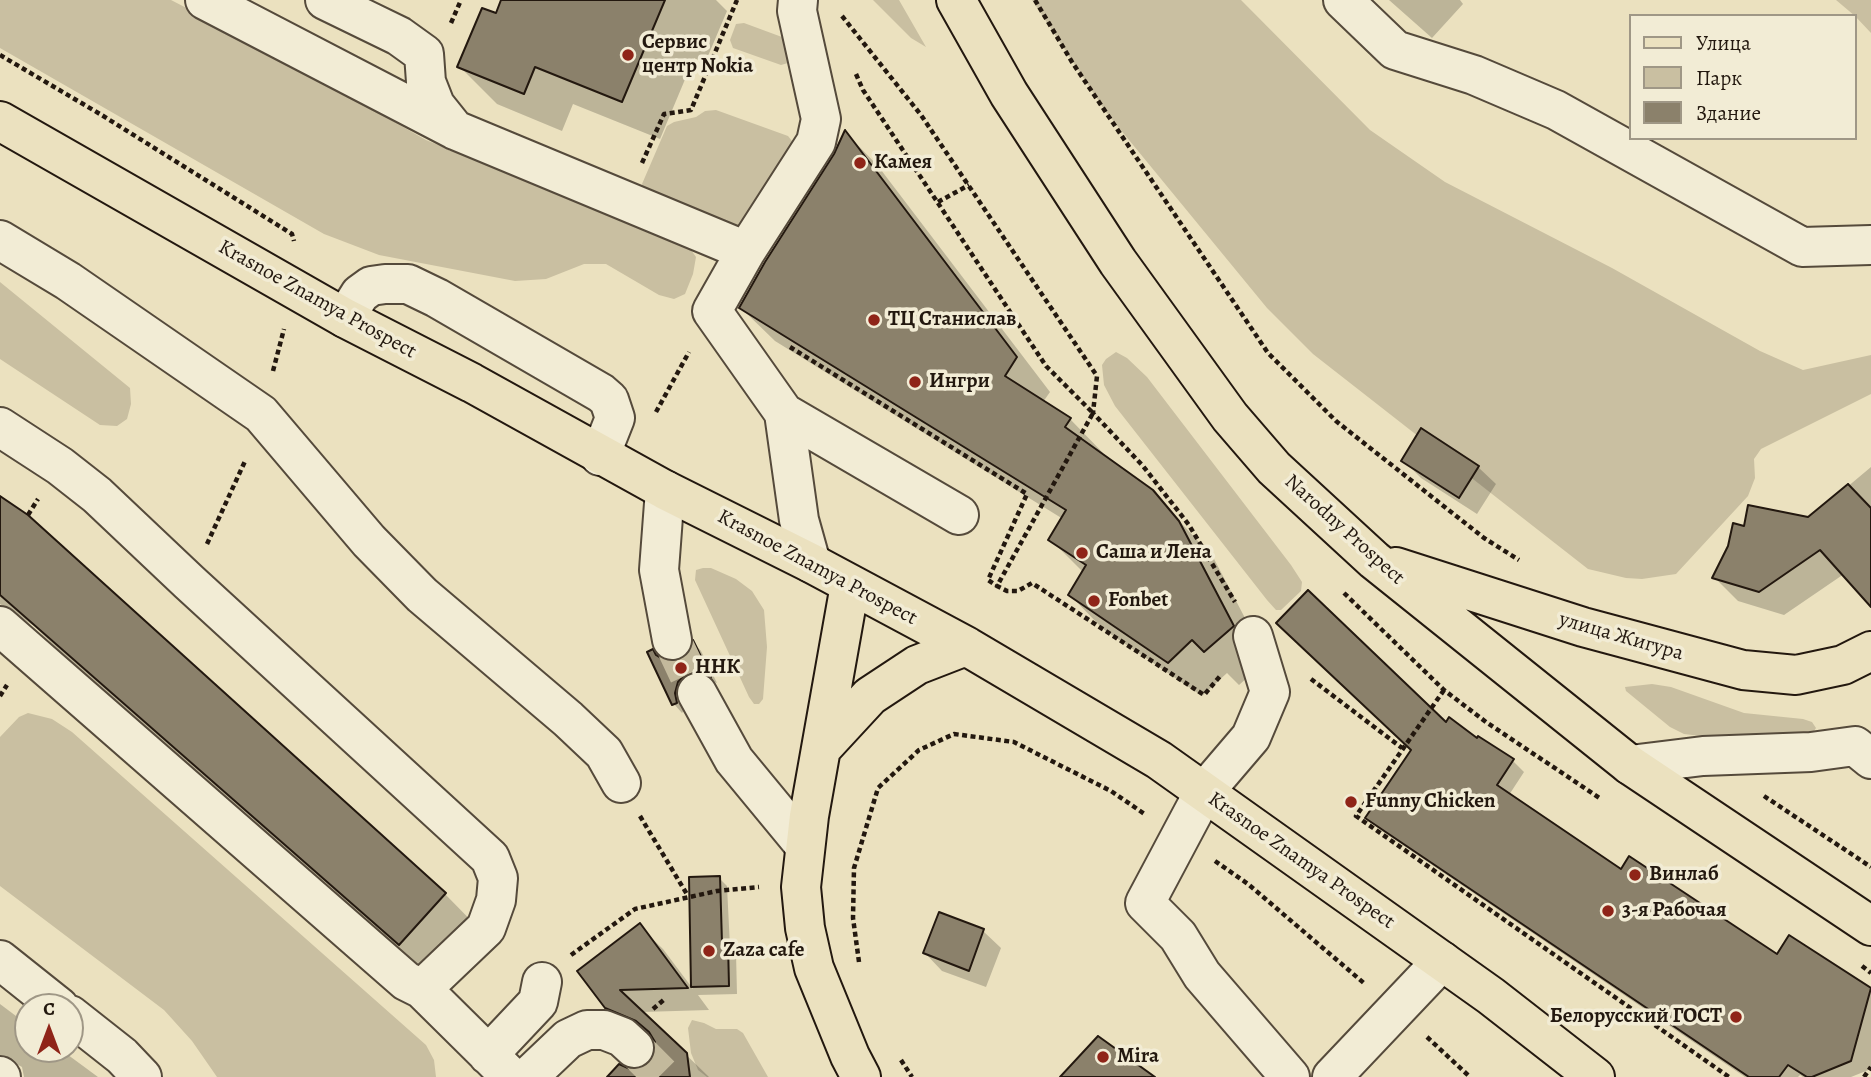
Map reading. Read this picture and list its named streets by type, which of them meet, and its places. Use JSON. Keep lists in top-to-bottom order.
{
  "streets": {
    "main road": ["Krasnoe Znamya Prospect", "Narodny Prospect", "улица Жигура"]
  },
  "crossings": [
    ["Narodny Prospect", "улица Жигура"]
  ],
  "places": [
    "Сервис центр Nokia",
    "Камея",
    "ТЦ Станислав",
    "Ингри",
    "Саша и Лена",
    "Fonbet",
    "ННК",
    "Funny Chicken",
    "Винлаб",
    "3-я Рабочая",
    "Zaza cafe",
    "Белорусский ГОСТ",
    "Mira"
  ],
  "legend": ["Улица", "Парк", "Здание"],
  "north": "top"
}
